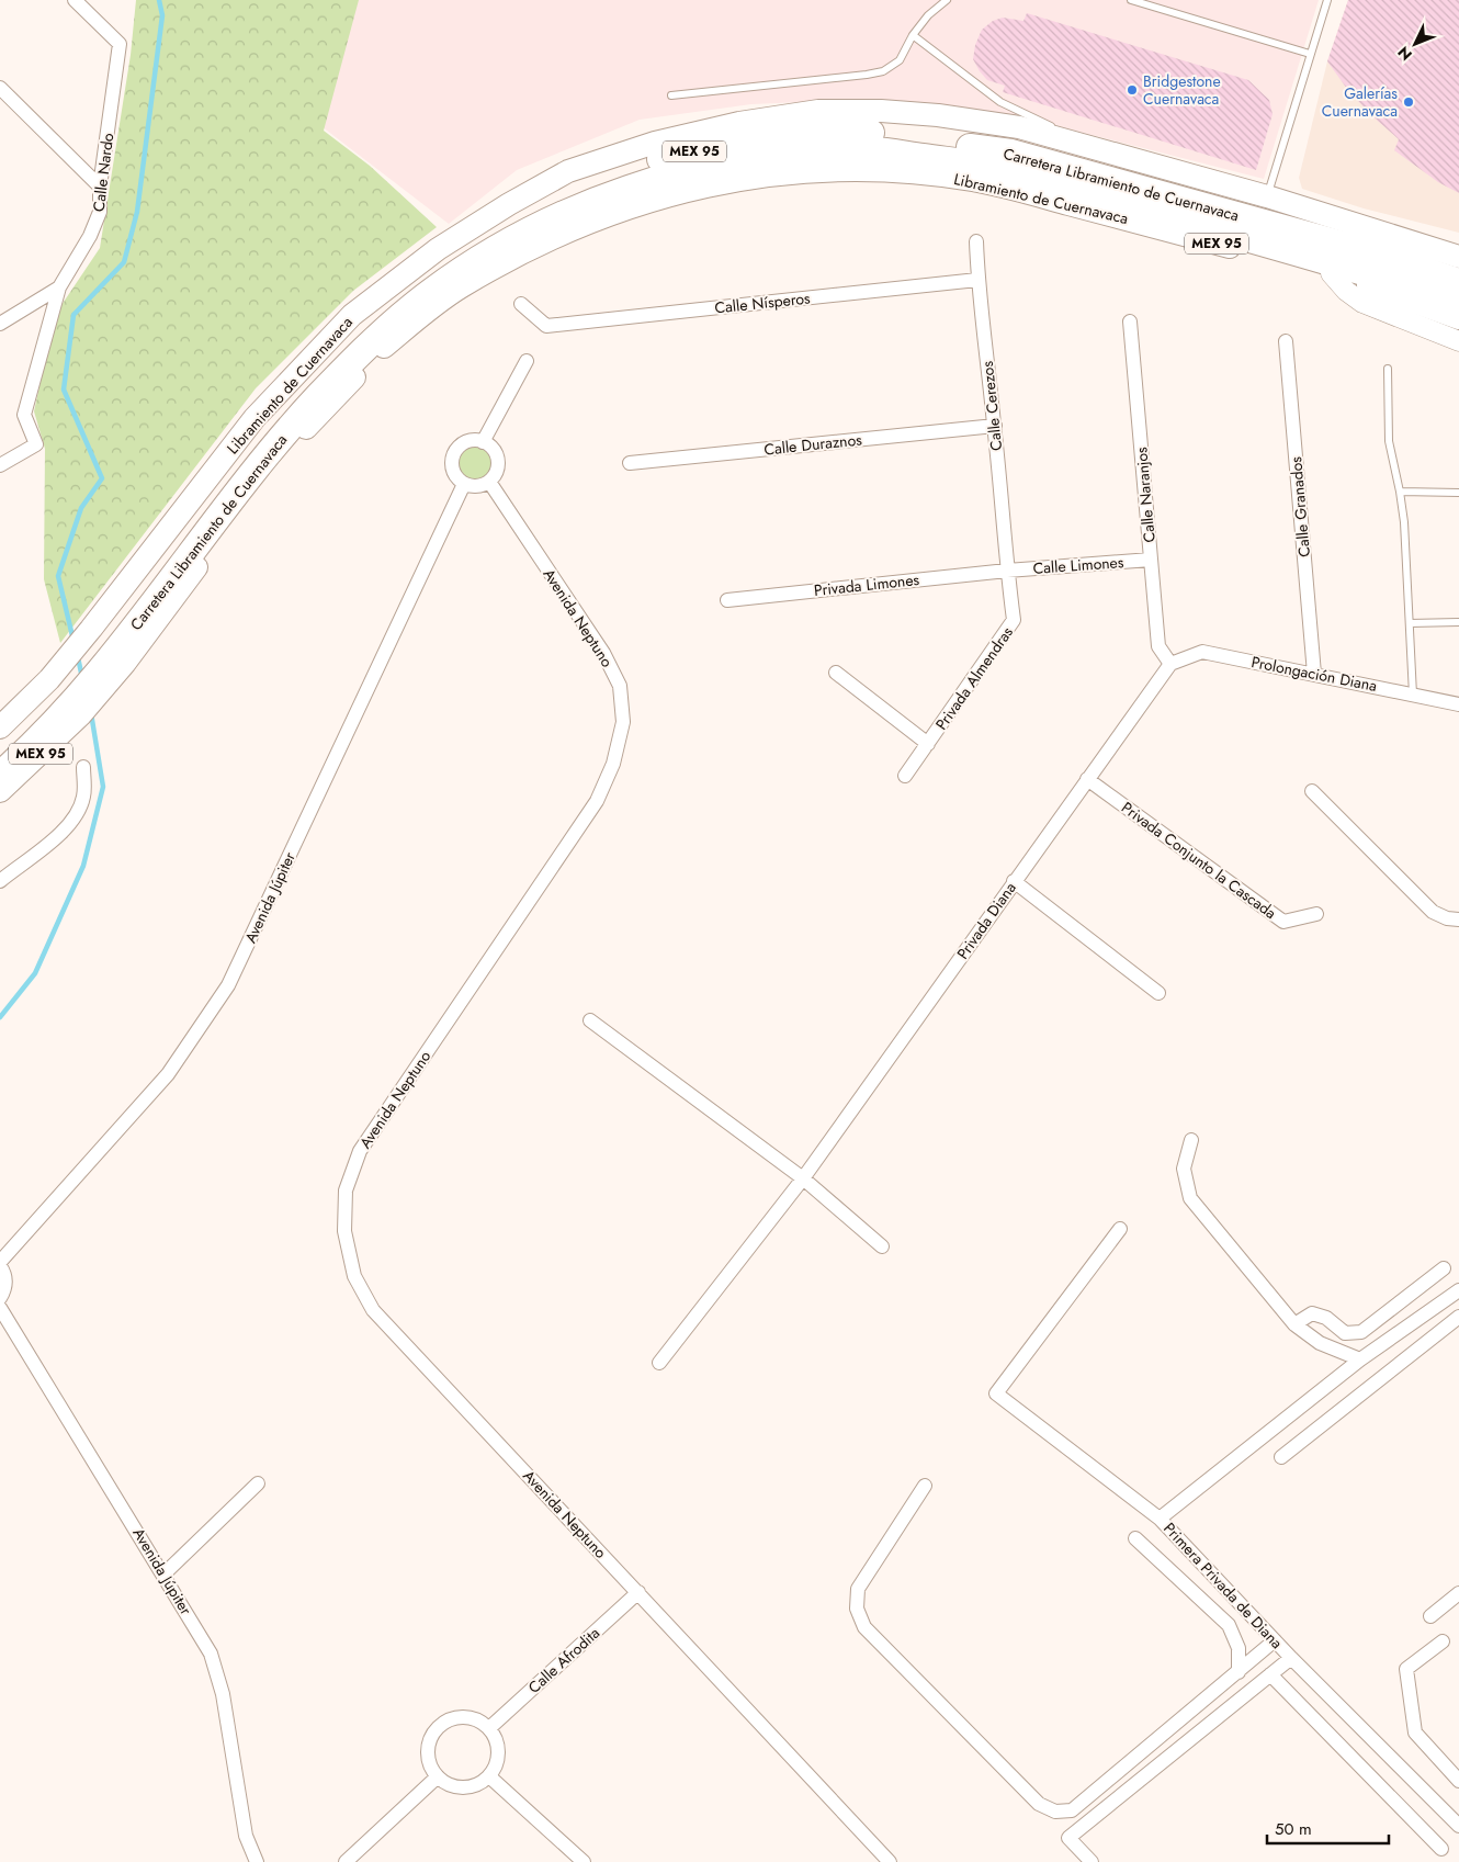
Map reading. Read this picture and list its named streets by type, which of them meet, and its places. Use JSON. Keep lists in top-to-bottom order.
{
  "streets": {
    "highway": ["MEX 95", "Carretera Libramiento de Cuernavaca"],
    "main road": ["Libramiento de Cuernavaca"],
    "street": [
      "Calle Nardo",
      "Calle Nísperos",
      "Calle Cerezos",
      "Calle Duraznos",
      "Calle Naranjos",
      "Calle Granados",
      "Calle Limones",
      "Privada Limones",
      "Avenida Neptuno",
      "Prolongación Diana",
      "Privada Almendras",
      "Privada Conjunto la Cascada",
      "Avenida Júpiter",
      "Privada Diana",
      "Primera Privada de Diana",
      "Calle Afrodita"
    ]
  },
  "crossings": [
    ["MEX 95", "Carretera Libramiento de Cuernavaca"],
    ["Carretera Libramiento de Cuernavaca", "Libramiento de Cuernavaca"],
    ["Calle Nísperos", "Calle Cerezos"],
    ["Calle Cerezos", "Calle Duraznos"],
    ["Calle Cerezos", "Calle Limones"],
    ["Calle Cerezos", "Privada Limones"],
    ["Calle Cerezos", "Privada Almendras"],
    ["Calle Naranjos", "Calle Limones"],
    ["Calle Naranjos", "Prolongación Diana"],
    ["Calle Naranjos", "Privada Diana"],
    ["Calle Granados", "Prolongación Diana"],
    ["Calle Limones", "Privada Limones"],
    ["Calle Limones", "Privada Almendras"],
    ["Privada Limones", "Privada Almendras"],
    ["Avenida Neptuno", "Avenida Júpiter"],
    ["Avenida Neptuno", "Calle Afrodita"],
    ["Prolongación Diana", "Privada Diana"],
    ["Privada Conjunto la Cascada", "Privada Diana"]
  ],
  "places": ["Bridgestone Cuernavaca", "Galerías Cuernavaca"],
  "scale_bar": "50 m",
  "north": "bottom left"
}
